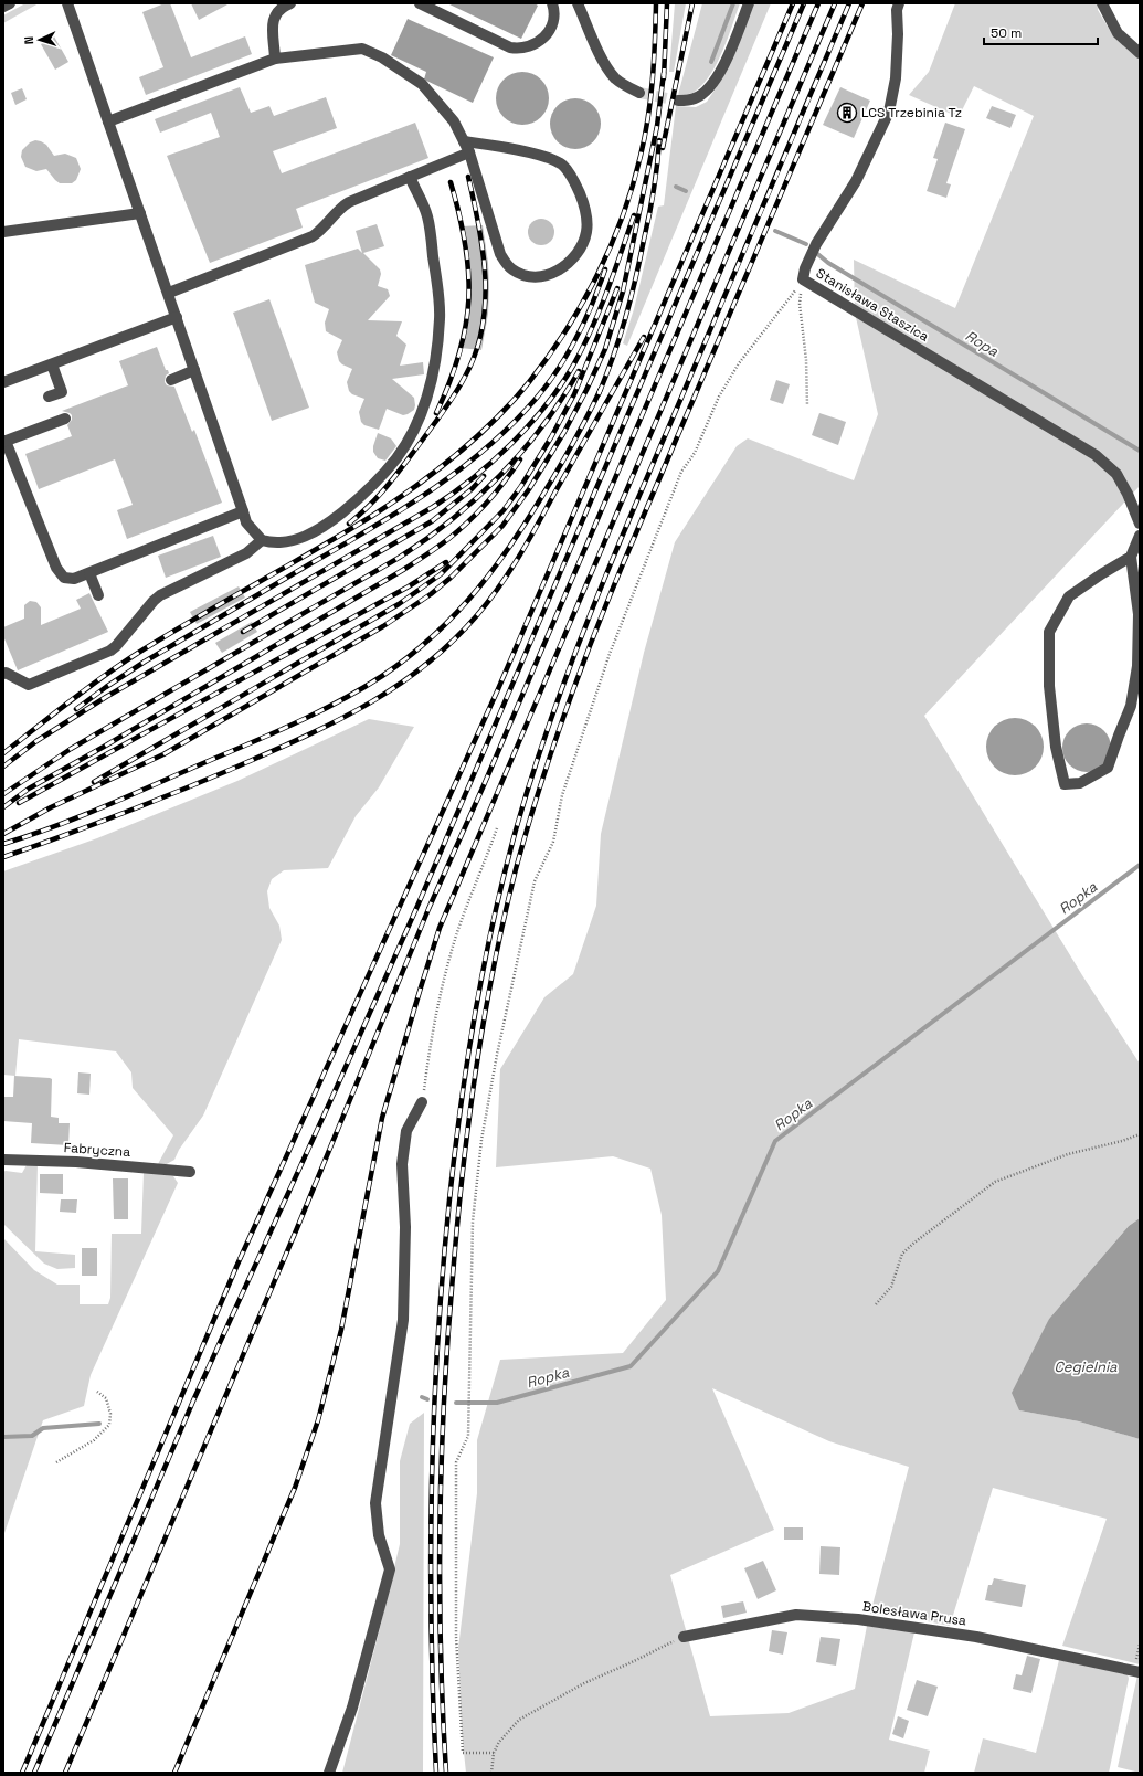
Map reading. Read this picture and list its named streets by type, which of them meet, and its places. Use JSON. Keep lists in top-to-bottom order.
{
  "streets": {
    "street": ["Stanisława Staszica", "Fabryczna", "Bolesława Prusa"]
  },
  "water": ["Ropa", "Ropka", "Cegielnia"],
  "places": {
    "building": ["LCS Trzebinia Tz"]
  },
  "scale_bar": "50 m",
  "north": "left"
}
